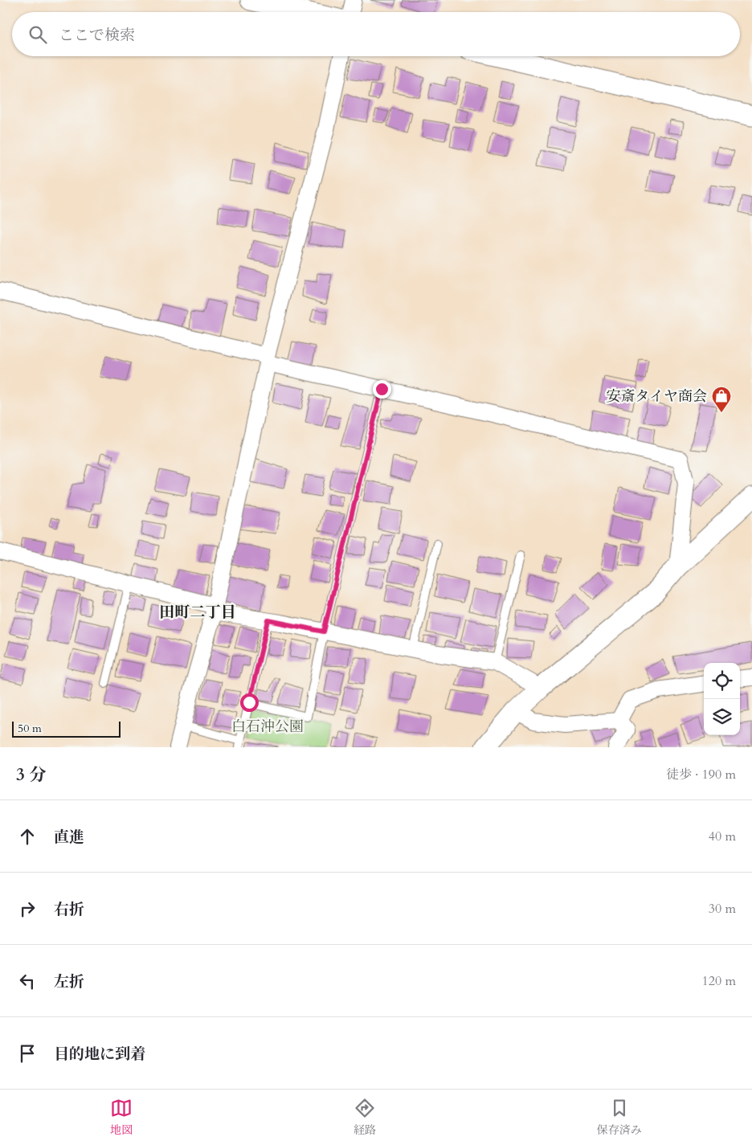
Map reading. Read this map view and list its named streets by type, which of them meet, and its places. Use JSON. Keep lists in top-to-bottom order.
{
  "districts": ["田町二丁目"],
  "parks": ["白石沖公園"],
  "places": {
    "shop": ["安斎タイヤ商会"]
  },
  "scale_bar": "50 m",
  "page": {
    "search": "ここで検索",
    "scale": "50 m",
    "heading": ["3 分", "徒歩 · 190 m"],
    "list": [
      ["直進", "40 m"],
      ["右折", "30 m"],
      ["左折", "120 m"],
      "目的地に到着"
    ],
    "nav": ["地図", "経路", "保存済み"]
  }
}
